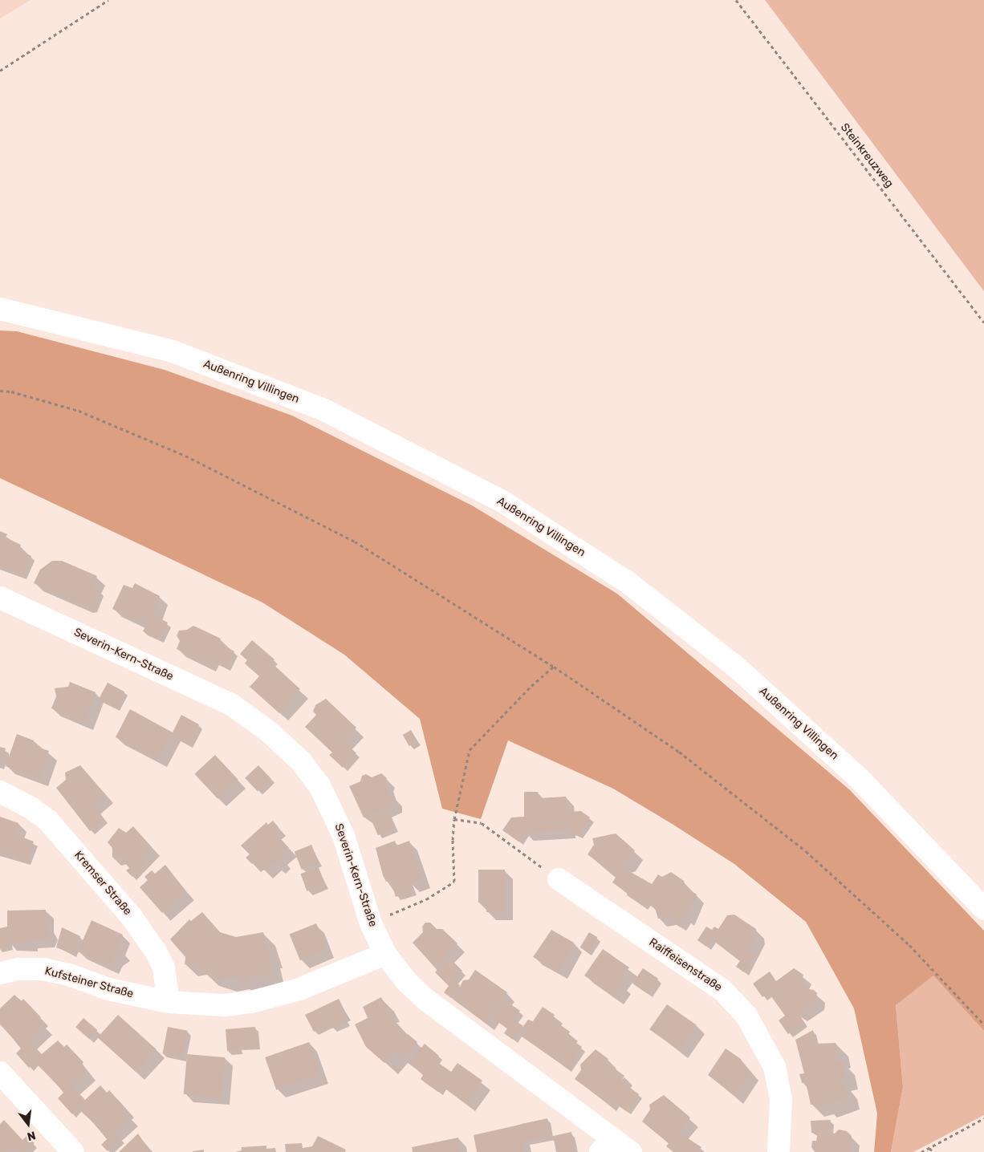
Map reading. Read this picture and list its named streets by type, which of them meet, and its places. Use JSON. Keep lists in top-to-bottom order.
{
  "streets": {
    "street": [
      "Außenring Villingen",
      "Severin-Kern-Straße",
      "Kremser Straße",
      "Raiffeisenstraße",
      "Kufsteiner Straße"
    ],
    "path": ["Steinkreuzweg"]
  },
  "crossings": [
    ["Severin-Kern-Straße", "Kufsteiner Straße"],
    ["Kremser Straße", "Kufsteiner Straße"]
  ],
  "north": "bottom"
}
